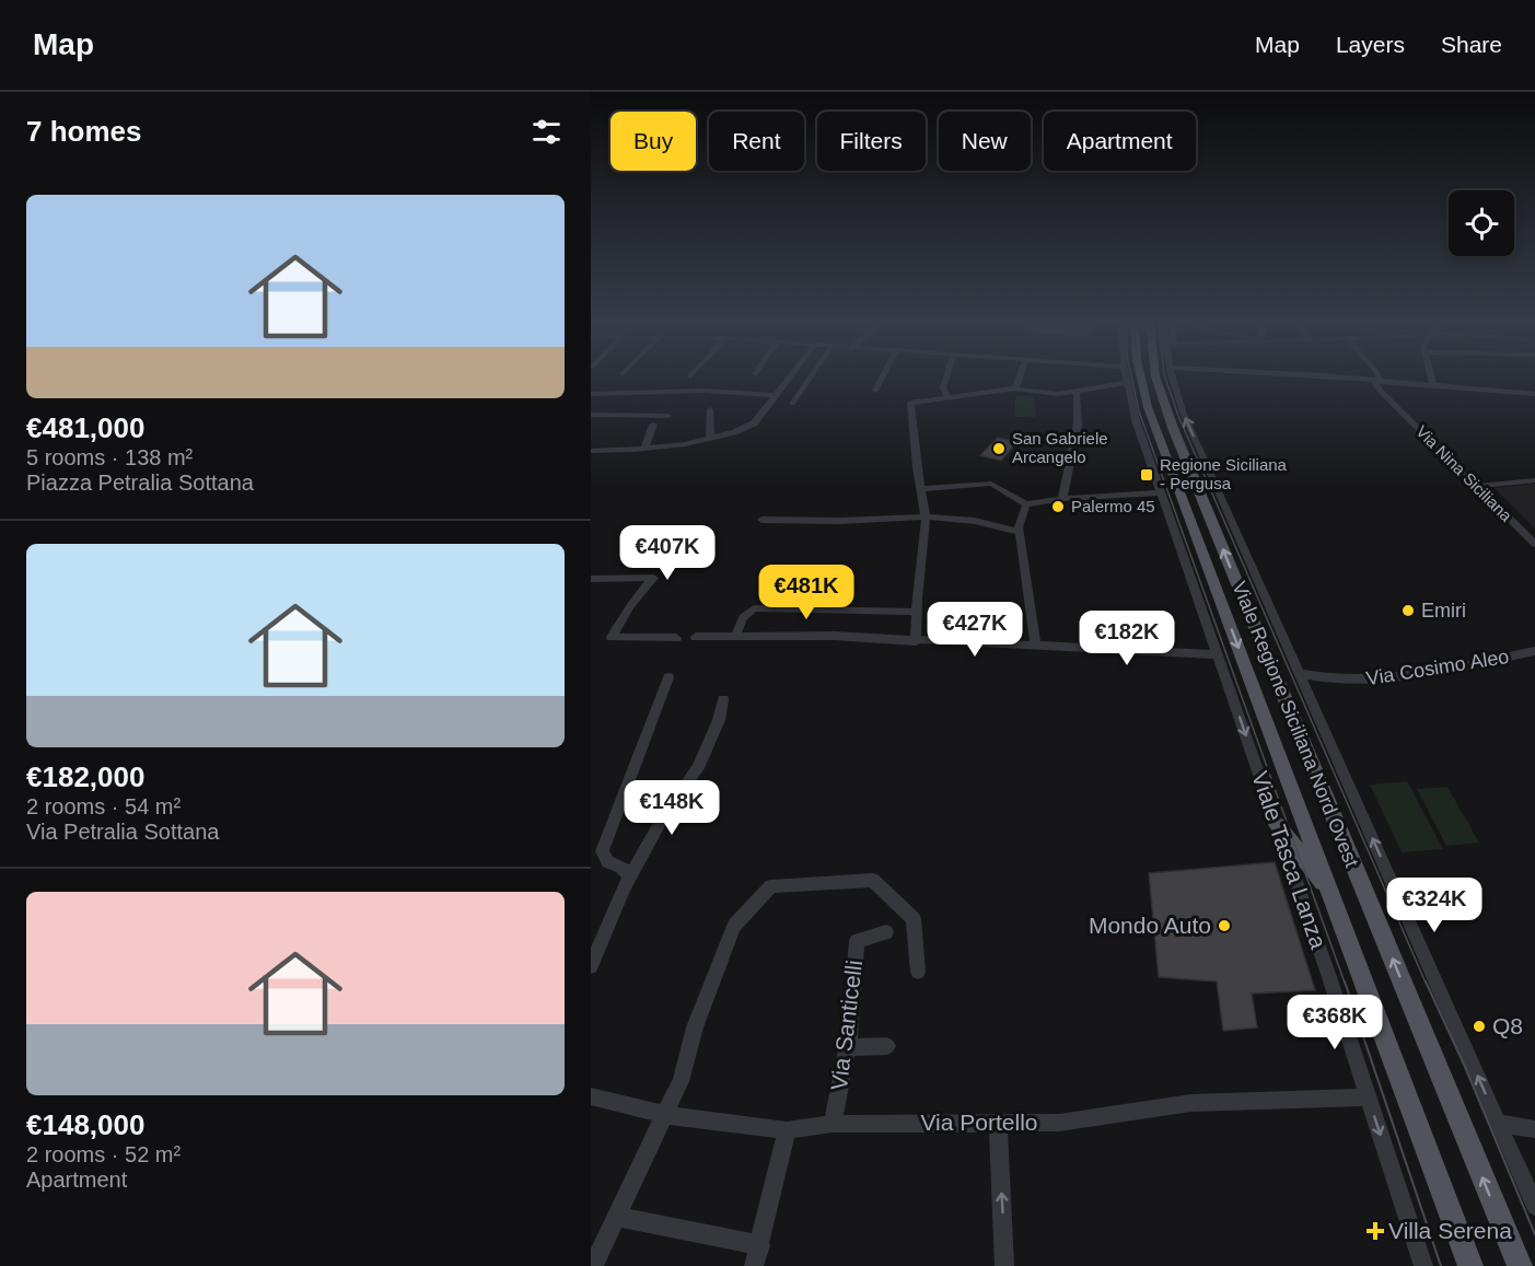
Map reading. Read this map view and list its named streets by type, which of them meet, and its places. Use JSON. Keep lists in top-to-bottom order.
{
  "streets": {
    "main road": ["Viale Regione Siciliana Nord Ovest"],
    "street": [
      "Via Nina Siciliana",
      "Via Cosimo Aleo",
      "Viale Tasca Lanza",
      "Via Santicelli",
      "Via Portello"
    ]
  },
  "crossings": [
    ["Via Cosimo Aleo", "Viale Regione Siciliana Nord Ovest"],
    ["Viale Tasca Lanza", "Via Portello"],
    ["Via Santicelli", "Via Portello"]
  ],
  "one_way": ["Viale Tasca Lanza"],
  "places": {
    "other": [
      "San Gabriele Arcangelo",
      "Palermo 45",
      "Emiri",
      "Mondo Auto",
      "Q8"
    ],
    "transit": ["Regione Siciliana - Pergusa"],
    "health": ["Villa Serena"]
  },
  "page": {
    "header": "Map",
    "nav": ["Map", "Layers", "Share"],
    "heading": "7 homes",
    "chip": [
      "Buy",
      "Rent",
      "Filters",
      "New",
      "Apartment"
    ],
    "list": [
      {
        "name": "€481,000",
        "note": "5 rooms · 138 m² · Piazza Petralia Sottana"
      },
      {
        "name": "€182,000",
        "note": "2 rooms · 54 m² · Via Petralia Sottana"
      },
      {
        "name": "€148,000",
        "note": "2 rooms · 52 m² · Apartment"
      }
    ],
    "price": [
      "€407K",
      "€481K",
      "€427K",
      "€182K",
      "€148K",
      "€324K",
      "€368K"
    ]
  }
}
